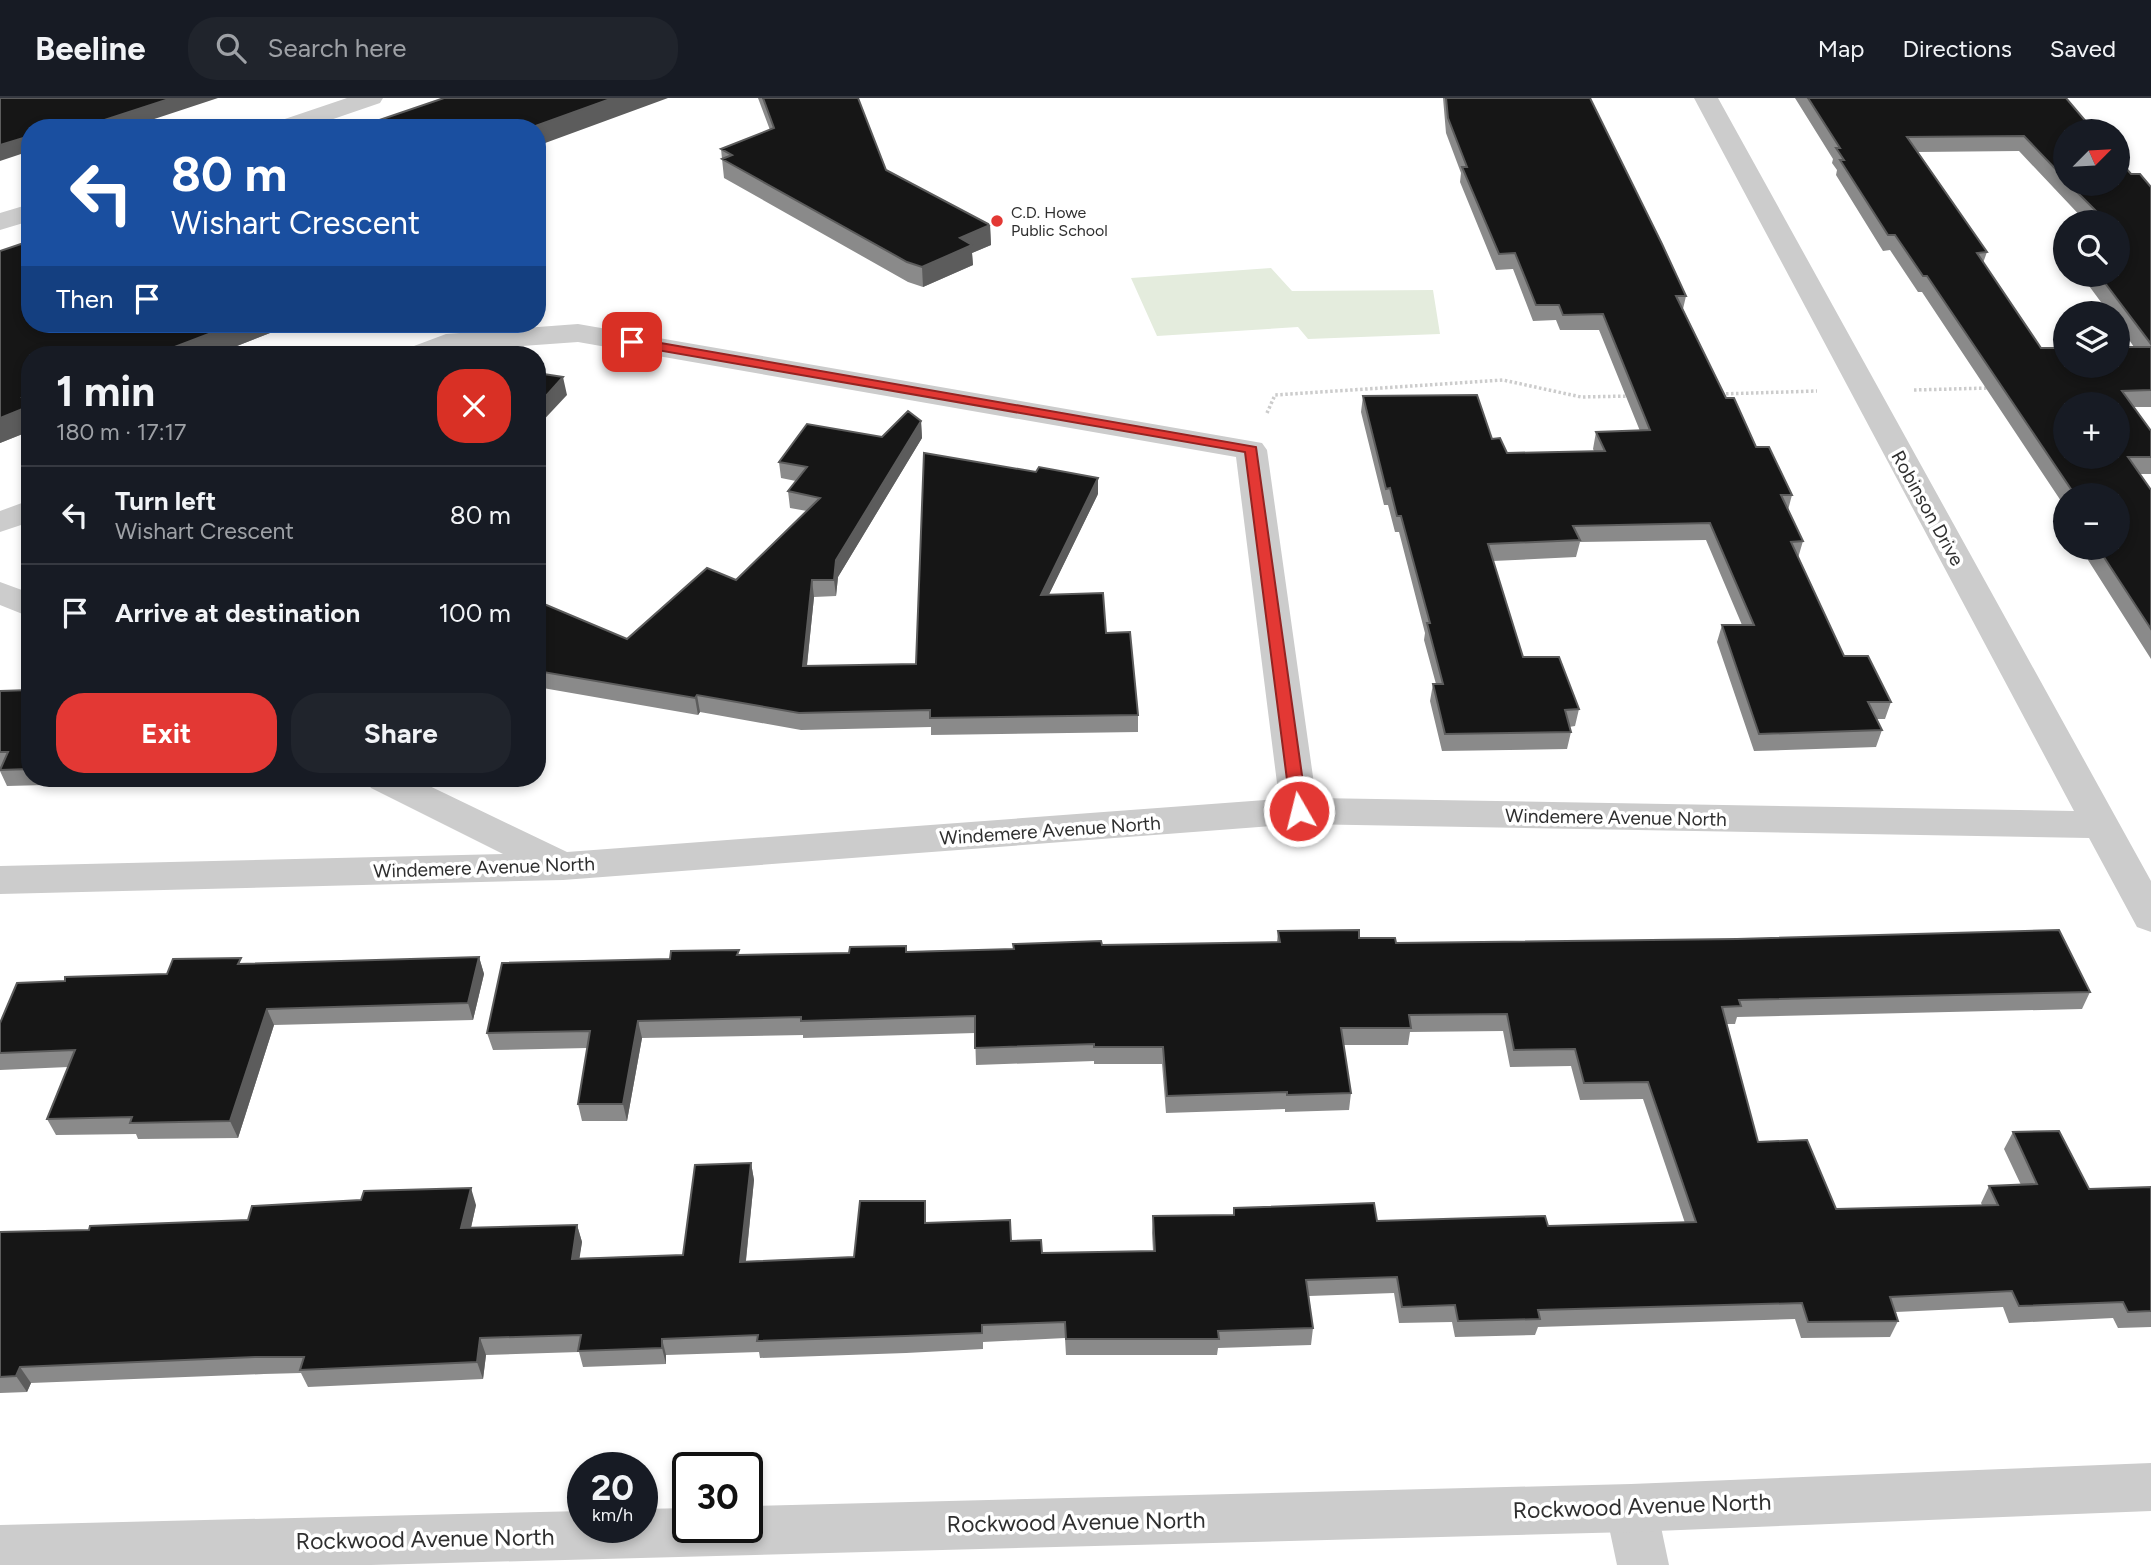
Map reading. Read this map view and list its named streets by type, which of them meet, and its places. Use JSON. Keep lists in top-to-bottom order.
{
  "streets": {
    "street": ["Robinson Drive", "Windemere Avenue North", "Rockwood Avenue North"]
  },
  "crossings": [
    ["Robinson Drive", "Windemere Avenue North"]
  ],
  "places": ["C.D. Howe Public School"],
  "north": "top right",
  "page": {
    "header": "Beeline",
    "search": "Search here",
    "nav": ["Map", "Directions", "Saved"],
    "map_buttons": ["+", "−"],
    "turn": ["80 m", "Wishart Crescent"],
    "then": "Then",
    "heading": ["1 min", "180 m · 17:17"],
    "list": [
      {
        "name": "Turn left",
        "note": "Wishart Crescent",
        "value": "80 m"
      },
      {
        "name": "Arrive at destination",
        "value": "100 m"
      }
    ],
    "buttons": ["Exit", "Share"],
    "speed": "20 km/h",
    "limit": "30"
  }
}
